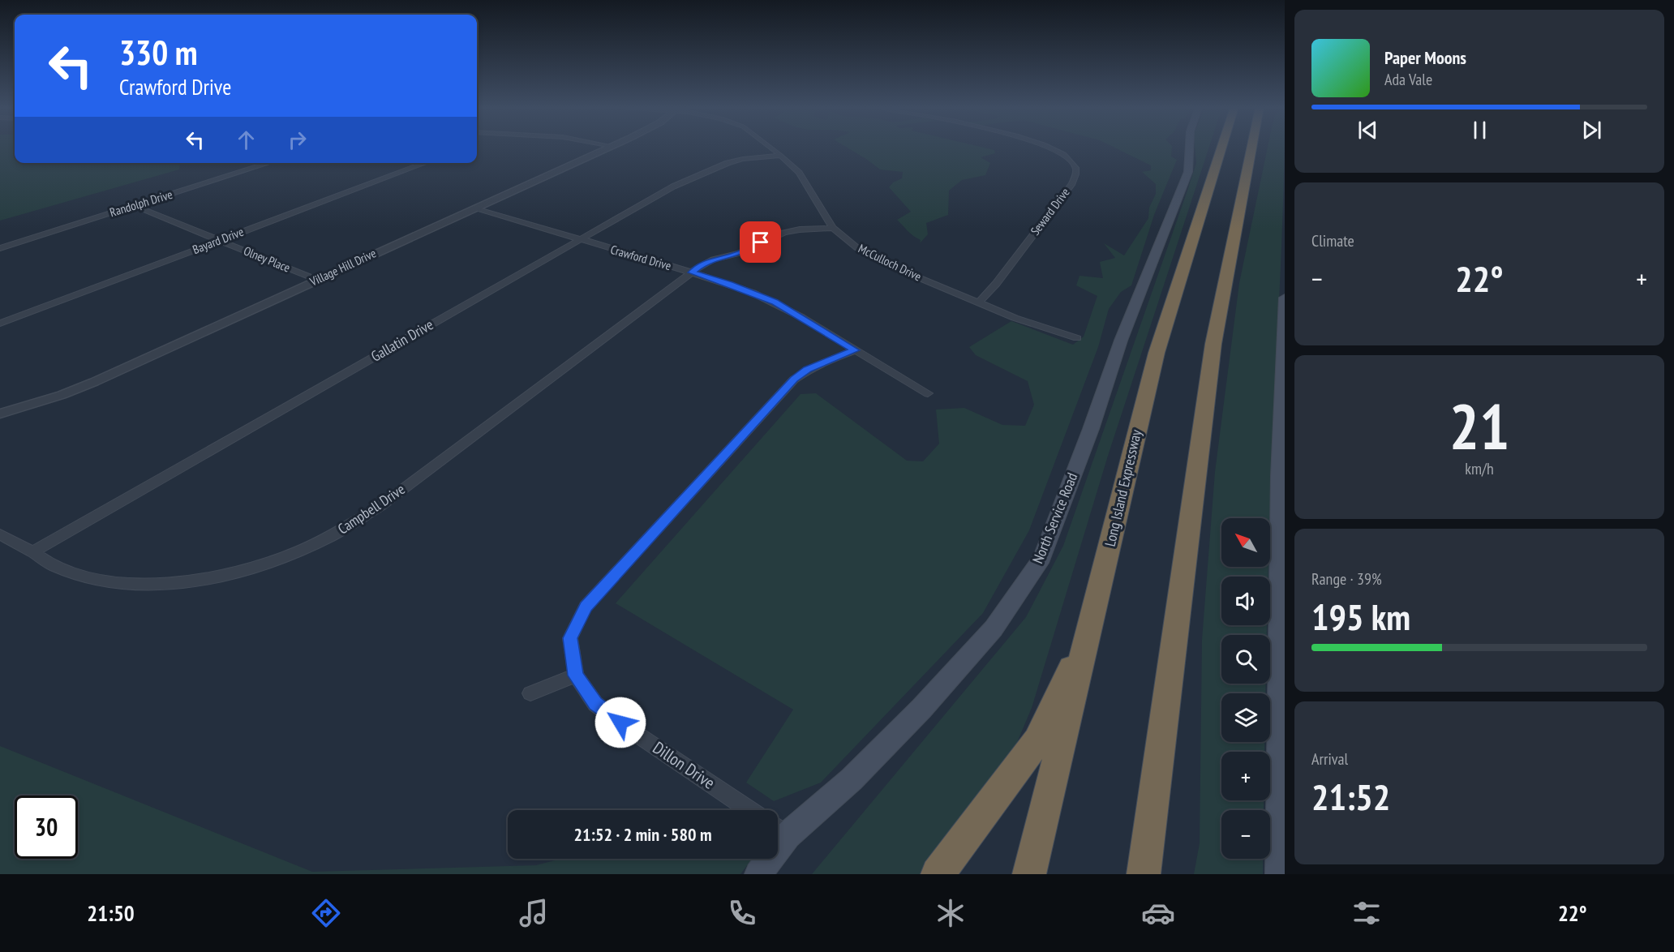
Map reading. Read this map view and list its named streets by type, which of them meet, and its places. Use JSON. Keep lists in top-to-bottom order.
{
  "streets": {
    "highway": ["Long Island Expressway"],
    "main road": ["North Service Road"],
    "street": [
      "Randolph Drive",
      "Seward Drive",
      "Bayard Drive",
      "Crawford Drive",
      "Olney Place",
      "McCulloch Drive",
      "Village Hill Drive",
      "Gallatin Drive",
      "Campbell Drive",
      "Dillon Drive"
    ]
  },
  "crossings": [
    ["Randolph Drive", "Olney Place"],
    ["Seward Drive", "McCulloch Drive"],
    ["Bayard Drive", "Olney Place"],
    ["Crawford Drive", "Village Hill Drive"],
    ["Crawford Drive", "Gallatin Drive"],
    ["Crawford Drive", "Campbell Drive"],
    ["Crawford Drive", "Dillon Drive"],
    ["Olney Place", "Village Hill Drive"],
    ["McCulloch Drive", "Gallatin Drive"],
    ["McCulloch Drive", "Campbell Drive"],
    ["Gallatin Drive", "Campbell Drive"]
  ],
  "north": "top left",
  "page": {
    "turn": ["330 m", "Crawford Drive"],
    "song": ["Paper Moons", "Ada Vale"],
    "tile": [
      "Climate",
      ["21", "km/h"],
      ["Range · 39%", "195 km"],
      ["Arrival", "21:52"]
    ],
    "heat": ["−", "22°", "+"],
    "map_buttons": ["+", "−"],
    "limit": "30",
    "trip": "21:52 · 2 min · 580 m",
    "tabs": ["21:50", "22°"]
  }
}
